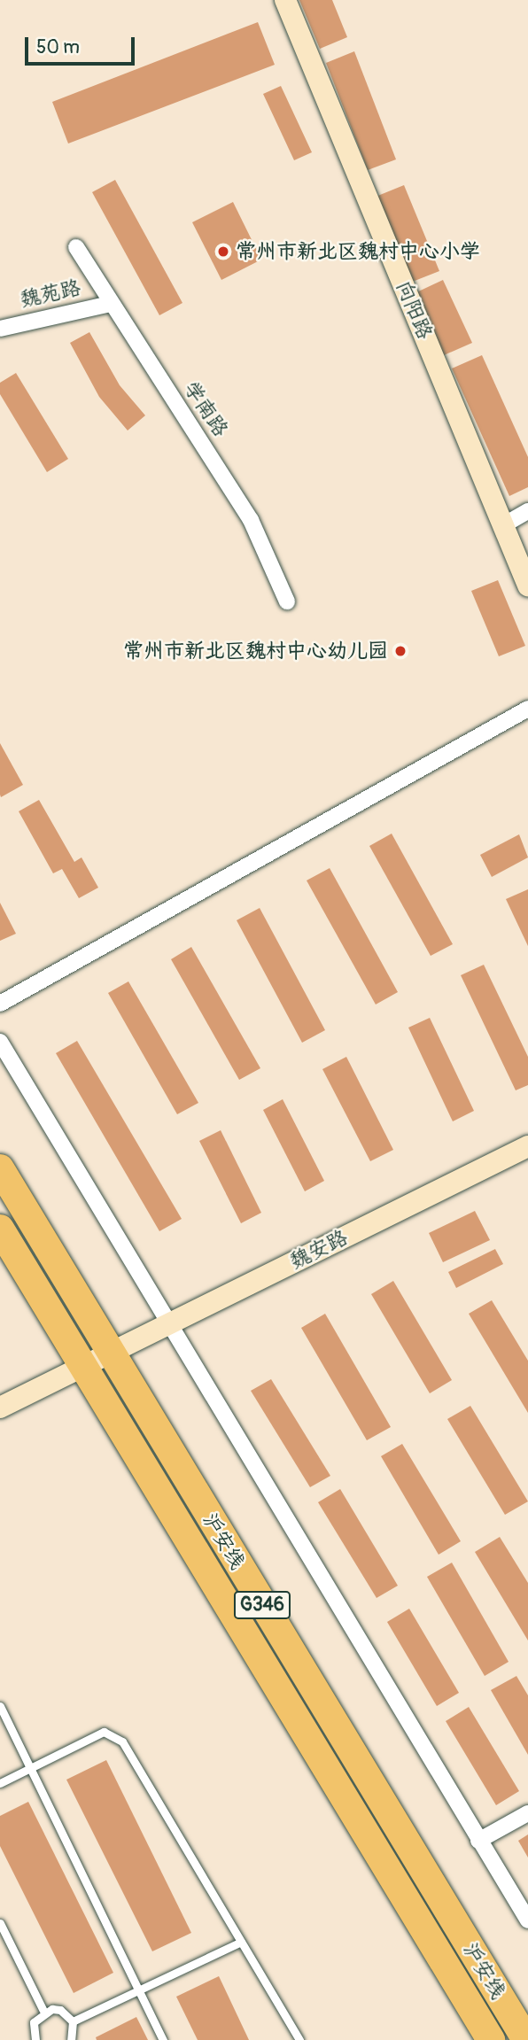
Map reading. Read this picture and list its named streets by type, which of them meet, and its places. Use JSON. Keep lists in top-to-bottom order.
{
  "streets": {
    "highway": ["沪安线", "G346"],
    "street": [
      "魏苑路",
      "向阳路",
      "学南路",
      "魏安路"
    ]
  },
  "crossings": [
    ["魏苑路", "学南路"],
    ["魏安路", "沪安线"]
  ],
  "places": ["常州市新北区魏村中心小学", "常州市新北区魏村中心幼儿园"],
  "scale_bar": "50 m"
}
